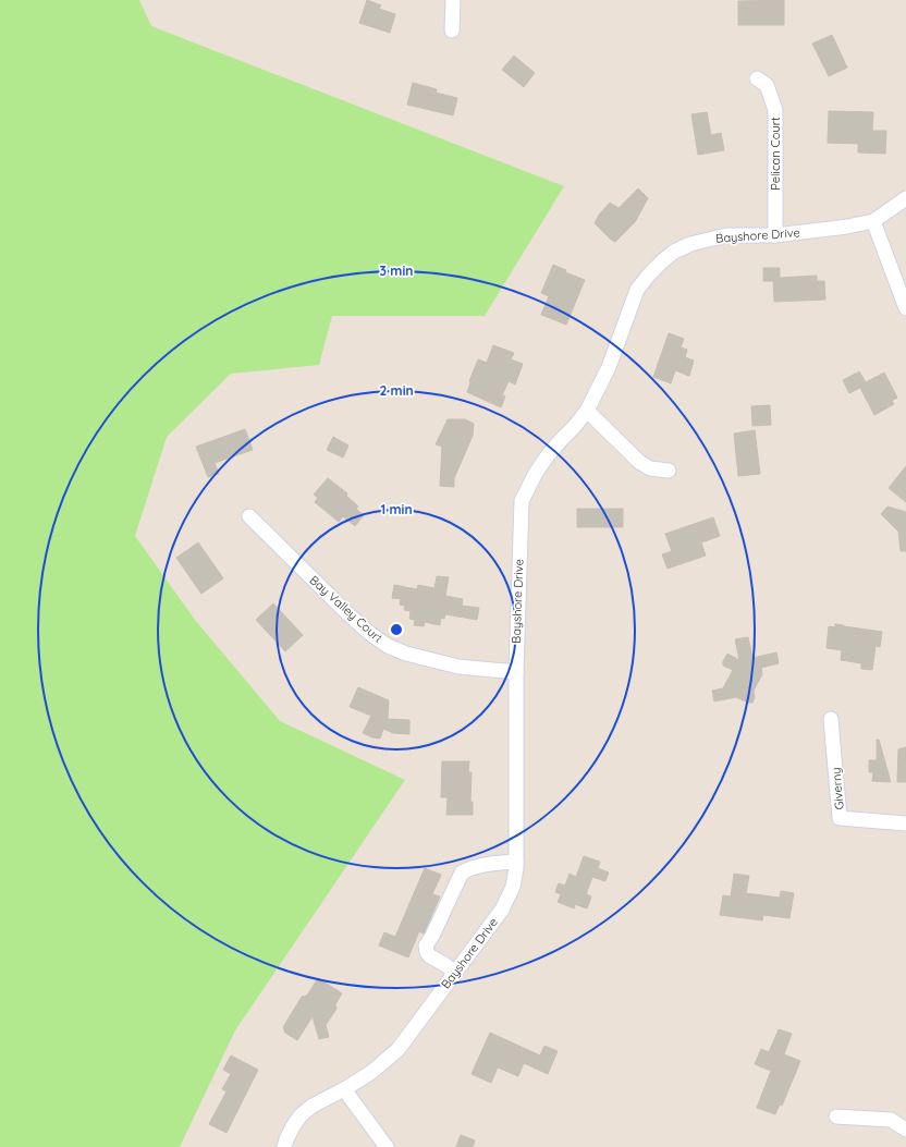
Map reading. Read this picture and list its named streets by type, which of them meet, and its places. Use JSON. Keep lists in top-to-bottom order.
{
  "streets": {
    "street": [
      "Pelican Court",
      "Bayshore Drive",
      "Bay Valley Court",
      "Giverny"
    ]
  },
  "crossings": [
    ["Pelican Court", "Bayshore Drive"],
    ["Bayshore Drive", "Bay Valley Court"]
  ],
  "rings": ["3 min", "2 min", "1 min"]
}
